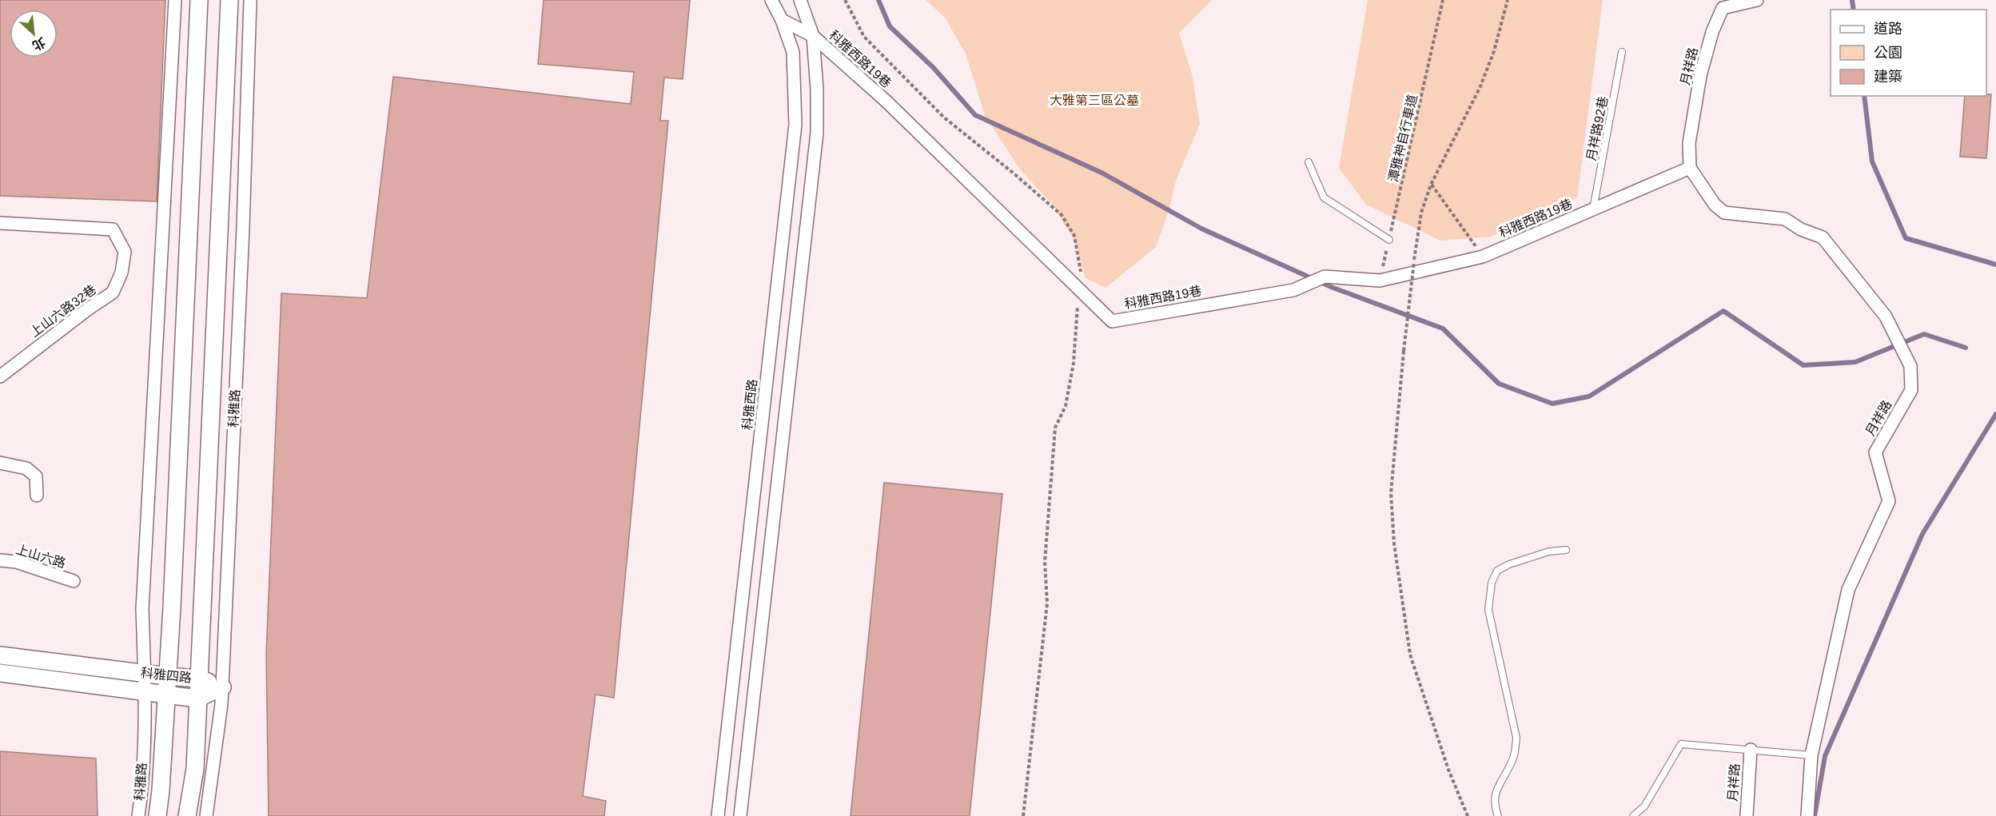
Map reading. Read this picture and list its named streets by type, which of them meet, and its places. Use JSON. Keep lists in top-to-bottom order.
{
  "streets": {
    "street": [
      "科雅西路19巷",
      "月祥路",
      "上山六路32巷",
      "科雅西路",
      "科雅路",
      "上山六路",
      "科雅四路"
    ],
    "lane": ["月祥路92巷"],
    "path": ["潭雅神自行車道"]
  },
  "crossings": [
    ["科雅西路19巷", "月祥路92巷"],
    ["科雅西路19巷", "潭雅神自行車道"],
    ["科雅西路19巷", "科雅西路"],
    ["科雅路", "科雅四路"]
  ],
  "parks": ["大雅第三區公墓"],
  "legend": ["道路", "公園", "建築"],
  "north": "bottom right"
}
